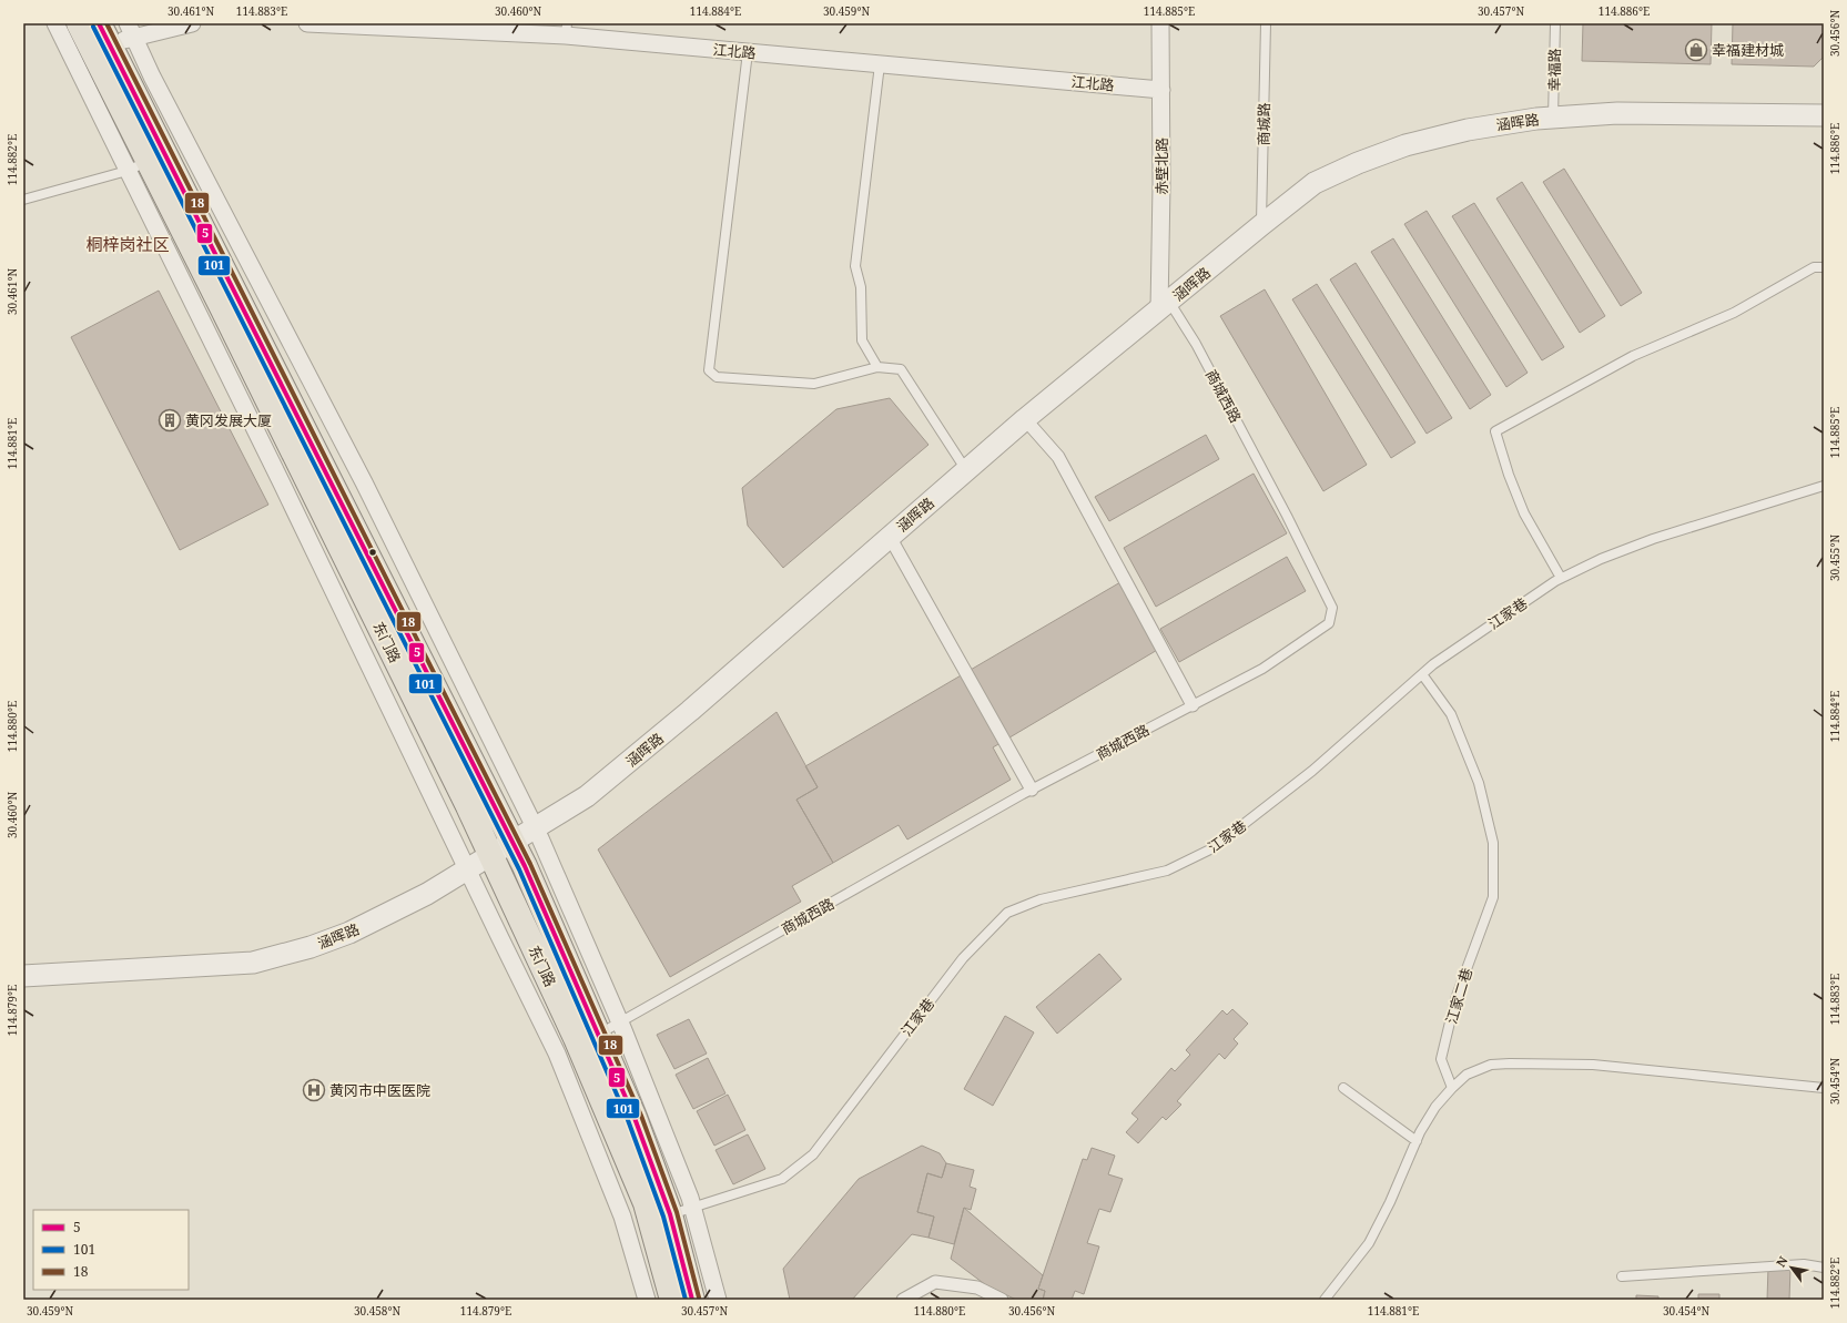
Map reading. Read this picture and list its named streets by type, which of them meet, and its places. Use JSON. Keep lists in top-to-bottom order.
{
  "streets": {
    "main road": ["东门路"],
    "street": ["江北路", "涵晖路", "赤壁北路"],
    "lane": [
      "幸福路",
      "商城路",
      "商城西路",
      "江家巷",
      "江家二巷"
    ]
  },
  "crossings": [
    ["江北路", "赤壁北路"],
    ["幸福路", "涵晖路"],
    ["涵晖路", "商城路"],
    ["涵晖路", "赤壁北路"],
    ["涵晖路", "商城西路"],
    ["涵晖路", "东门路"],
    ["赤壁北路", "商城西路"],
    ["商城西路", "东门路"],
    ["江家巷", "东门路"],
    ["江家巷", "江家二巷"]
  ],
  "districts": ["桐梓岗社区"],
  "places": {
    "shop": ["幸福建材城"],
    "building": ["黄冈发展大厦"],
    "hospital": ["黄冈市中医医院"]
  },
  "lines": ["transit line 5", "transit line 18", "transit line 101"],
  "legend": ["5", "101", "18"],
  "north": "top left",
  "coordinates": [
    "30.461°N",
    "114.883°E",
    "30.460°N",
    "114.884°E",
    "30.459°N",
    "114.885°E",
    "30.457°N",
    "114.886°E",
    "30.456°N",
    "114.882°E",
    "114.881°E",
    "30.455°N",
    "114.880°E",
    "114.879°E",
    "30.454°N",
    "30.458°N"
  ]
}
